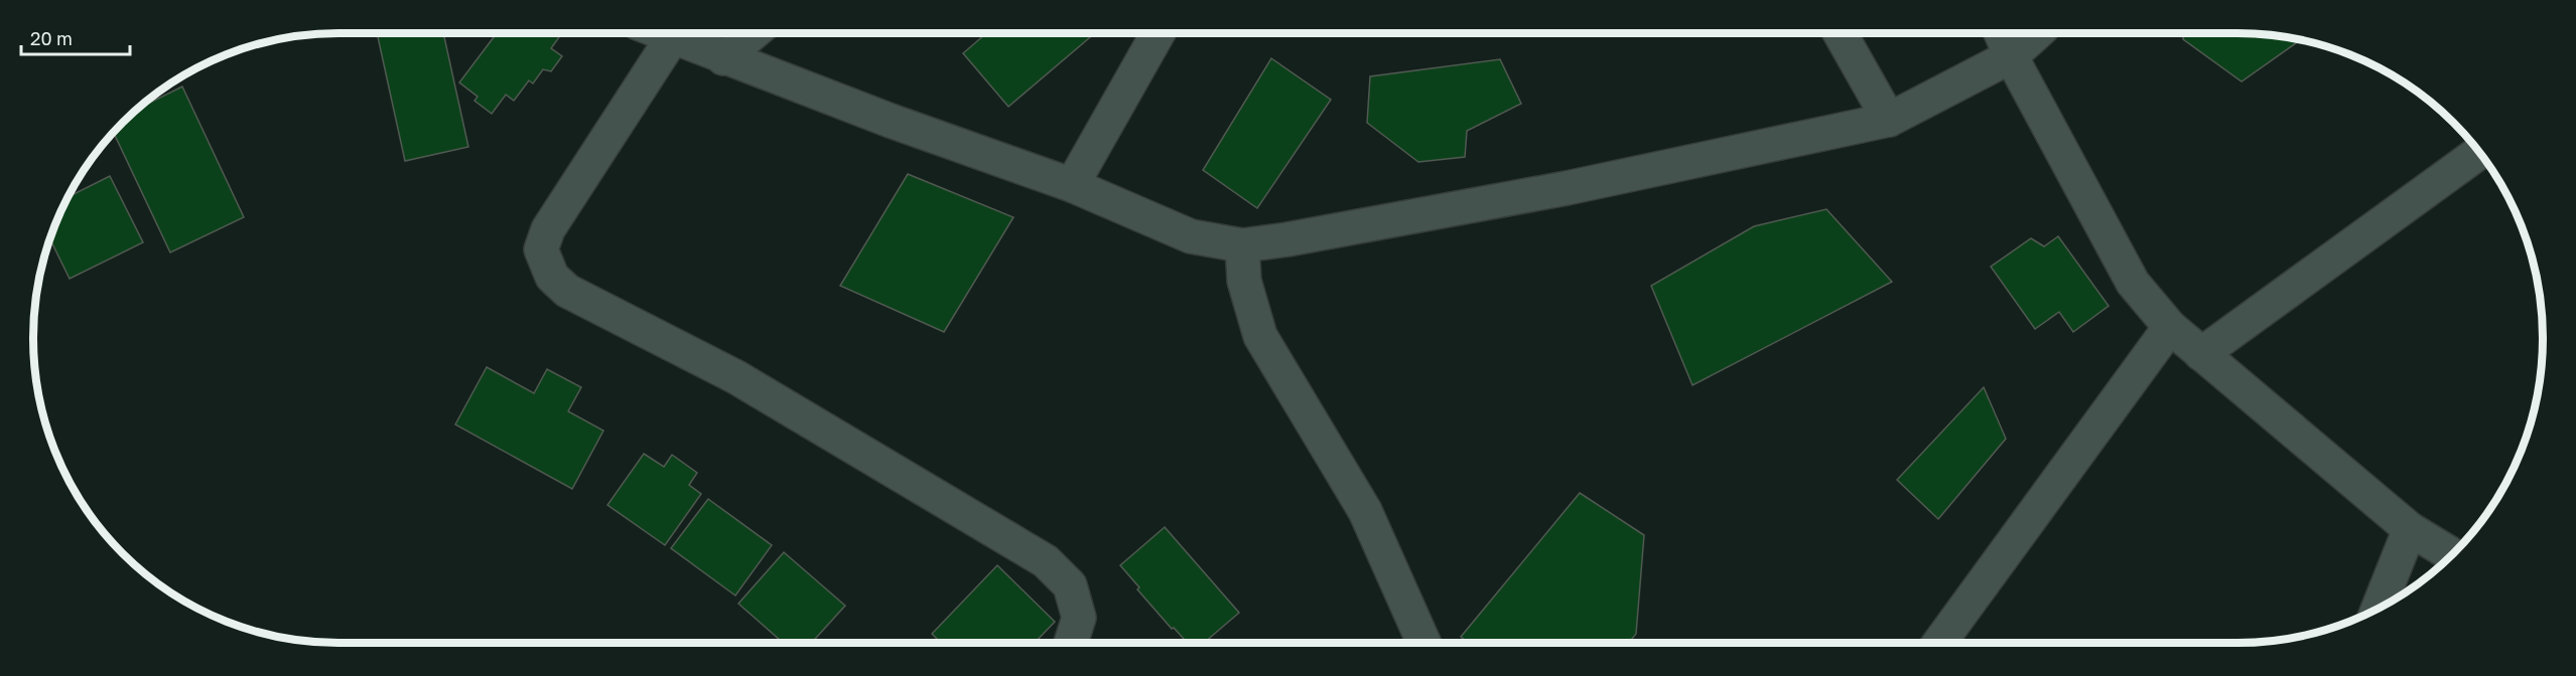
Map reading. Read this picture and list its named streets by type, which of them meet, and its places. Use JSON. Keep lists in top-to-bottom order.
{
  "scale_bar": "20 m"
}
